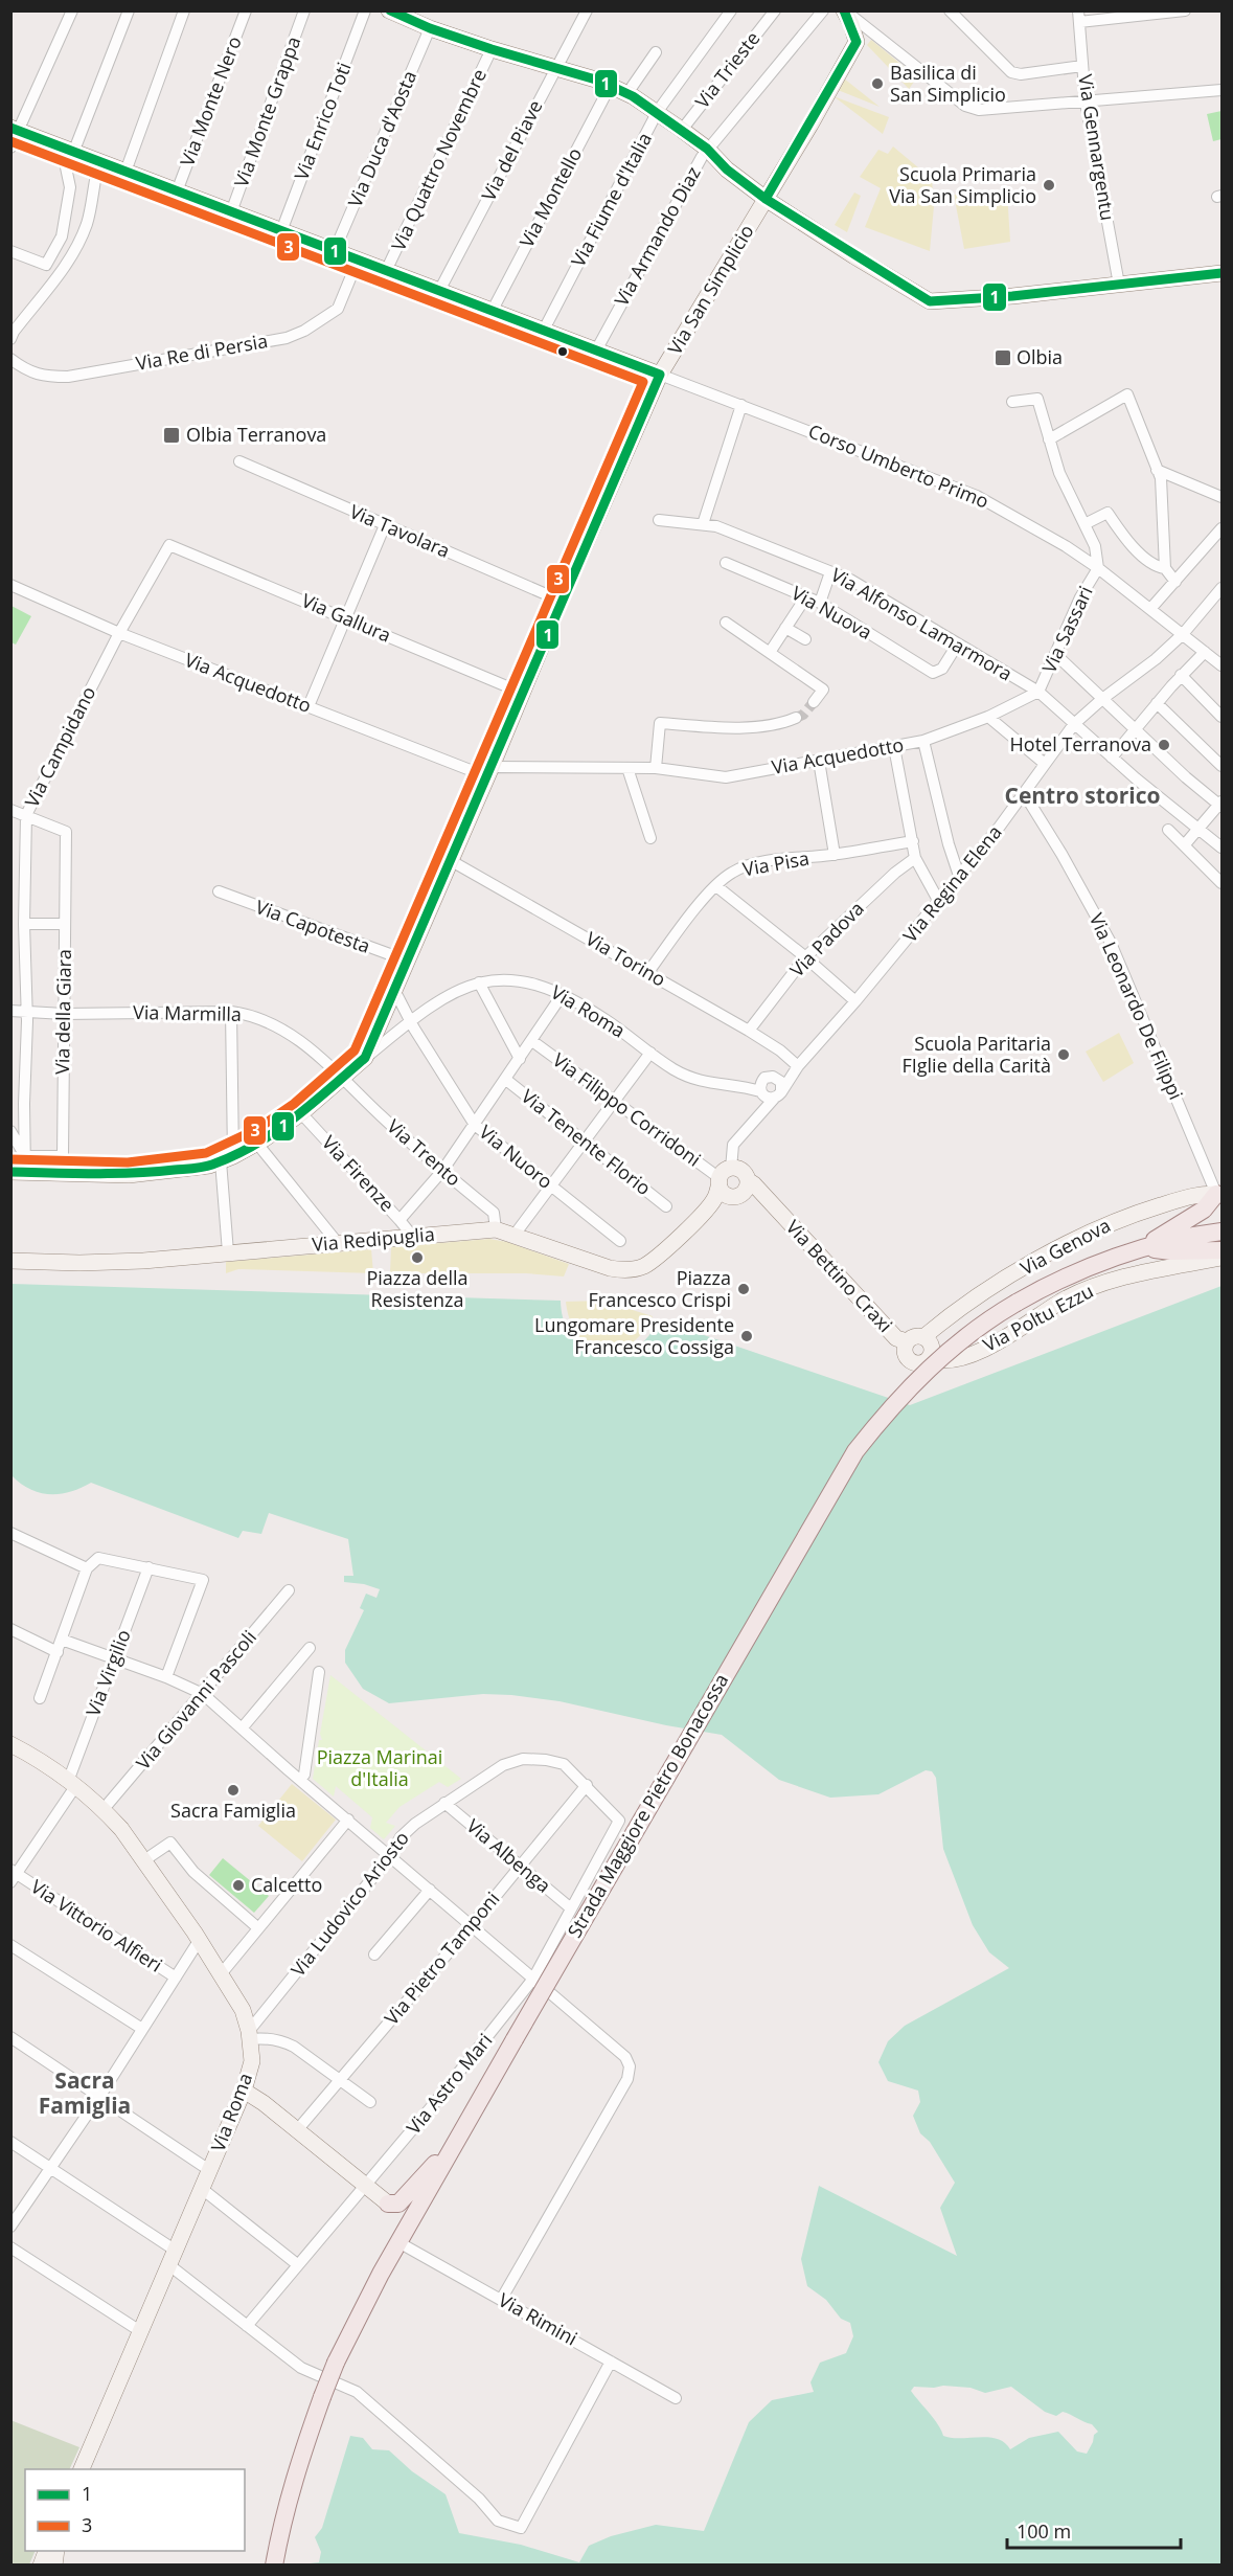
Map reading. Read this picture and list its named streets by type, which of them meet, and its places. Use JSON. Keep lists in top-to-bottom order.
{
  "streets": {
    "main road": [
      "Via San Simplicio",
      "Via Roma",
      "Via Redipuglia",
      "Via Genova",
      "Via Bettino Craxi",
      "Via Poltu Ezzu",
      "Strada Maggiore Pietro Bonacossa"
    ],
    "street": [
      "Via Trieste",
      "Via Monte Nero",
      "Via Monte Grappa",
      "Via Enrico Toti",
      "Via Duca d'Aosta",
      "Via Gennargentu",
      "Via del Piave",
      "Via Quattro Novembre",
      "Via Montello",
      "Via Fiume d'Italia",
      "Via Armando Diaz",
      "Via Re di Persia",
      "Corso Umberto Primo",
      "Via Tavolara",
      "Via Nuova",
      "Via Gallura",
      "Via Alfonso Lamarmora",
      "Via Sassari",
      "Via Acquedotto",
      "Via Campidano",
      "Via Pisa",
      "Via Regina Elena",
      "Via Capotesta",
      "Via Padova",
      "Via Torino",
      "Via Leonardo De Filippi",
      "Via della Giara",
      "Via Marmilla",
      "Via Filippo Corridoni",
      "Via Tenente Florio",
      "Via Trento",
      "Via Nuoro",
      "Via Firenze",
      "Via Virgilio",
      "Via Giovanni Pascoli",
      "Via Albenga",
      "Via Ludovico Ariosto",
      "Via Vittorio Alfieri",
      "Via Pietro Tamponi",
      "Via Astro Mari",
      "Via Rimini"
    ]
  },
  "crossings": [
    ["Via San Simplicio", "Corso Umberto Primo"],
    ["Via San Simplicio", "Via Tavolara"],
    ["Via San Simplicio", "Via Gallura"],
    ["Via San Simplicio", "Via Acquedotto"],
    ["Via San Simplicio", "Via Capotesta"],
    ["Via San Simplicio", "Via Torino"],
    ["Via San Simplicio", "Via Roma"],
    ["Via San Simplicio", "Via Nuoro"],
    ["Corso Umberto Primo", "Via Sassari"],
    ["Corso Umberto Primo", "Via Regina Elena"],
    ["Via Nuova", "Via Alfonso Lamarmora"],
    ["Via Gallura", "Via Campidano"],
    ["Via Alfonso Lamarmora", "Via Sassari"],
    ["Via Alfonso Lamarmora", "Via Acquedotto"],
    ["Via Alfonso Lamarmora", "Via Regina Elena"],
    ["Via Sassari", "Via Acquedotto"],
    ["Via Acquedotto", "Via Campidano"],
    ["Via Campidano", "Via della Giara"],
    ["Via Campidano", "Via Roma"],
    ["Via Campidano", "Via Marmilla"],
    ["Via Pisa", "Via Torino"],
    ["Via Regina Elena", "Via Torino"],
    ["Via Regina Elena", "Via Leonardo De Filippi"],
    ["Via Regina Elena", "Via Roma"],
    ["Via Regina Elena", "Via Filippo Corridoni"],
    ["Via Regina Elena", "Via Redipuglia"],
    ["Via Regina Elena", "Via Bettino Craxi"],
    ["Via Padova", "Via Torino"],
    ["Via Leonardo De Filippi", "Via Genova"],
    ["Via della Giara", "Via Roma"],
    ["Via della Giara", "Via Marmilla"],
    ["Via Roma", "Via Marmilla"],
    ["Via Roma", "Via Trento"],
    ["Via Roma", "Via Nuoro"],
    ["Via Roma", "Via Firenze"],
    ["Via Roma", "Via Virgilio"],
    ["Via Roma", "Via Giovanni Pascoli"],
    ["Via Roma", "Via Ludovico Ariosto"],
    ["Via Marmilla", "Via Trento"],
    ["Via Filippo Corridoni", "Via Redipuglia"],
    ["Via Filippo Corridoni", "Via Bettino Craxi"],
    ["Via Trento", "Via Redipuglia"],
    ["Via Firenze", "Via Redipuglia"],
    ["Via Redipuglia", "Via Bettino Craxi"],
    ["Via Genova", "Via Bettino Craxi"],
    ["Via Genova", "Via Poltu Ezzu"],
    ["Via Bettino Craxi", "Via Poltu Ezzu"],
    ["Via Virgilio", "Via Vittorio Alfieri"],
    ["Strada Maggiore Pietro Bonacossa", "Via Rimini"],
    ["Via Albenga", "Via Ludovico Ariosto"],
    ["Via Albenga", "Via Pietro Tamponi"],
    ["Via Albenga", "Via Astro Mari"],
    ["Via Ludovico Ariosto", "Via Pietro Tamponi"],
    ["Via Ludovico Ariosto", "Via Astro Mari"]
  ],
  "districts": ["Centro storico", "Sacra Famiglia"],
  "parks": ["Piazza Marinai d'Italia"],
  "places": {
    "other": [
      "Basilica di San Simplicio",
      "Scuola Primaria Via San Simplicio",
      "Hotel Terranova",
      "Scuola Paritaria FIglie della Carità",
      "Piazza della Resistenza",
      "Piazza Francesco Crispi",
      "Lungomare Presidente Francesco Cossiga",
      "Sacra Famiglia",
      "Calcetto"
    ],
    "transit": ["Olbia", "Olbia Terranova"]
  },
  "lines": ["transit line 1", "transit line 3"],
  "legend": ["1", "3"],
  "scale_bar": "100 m"
}
